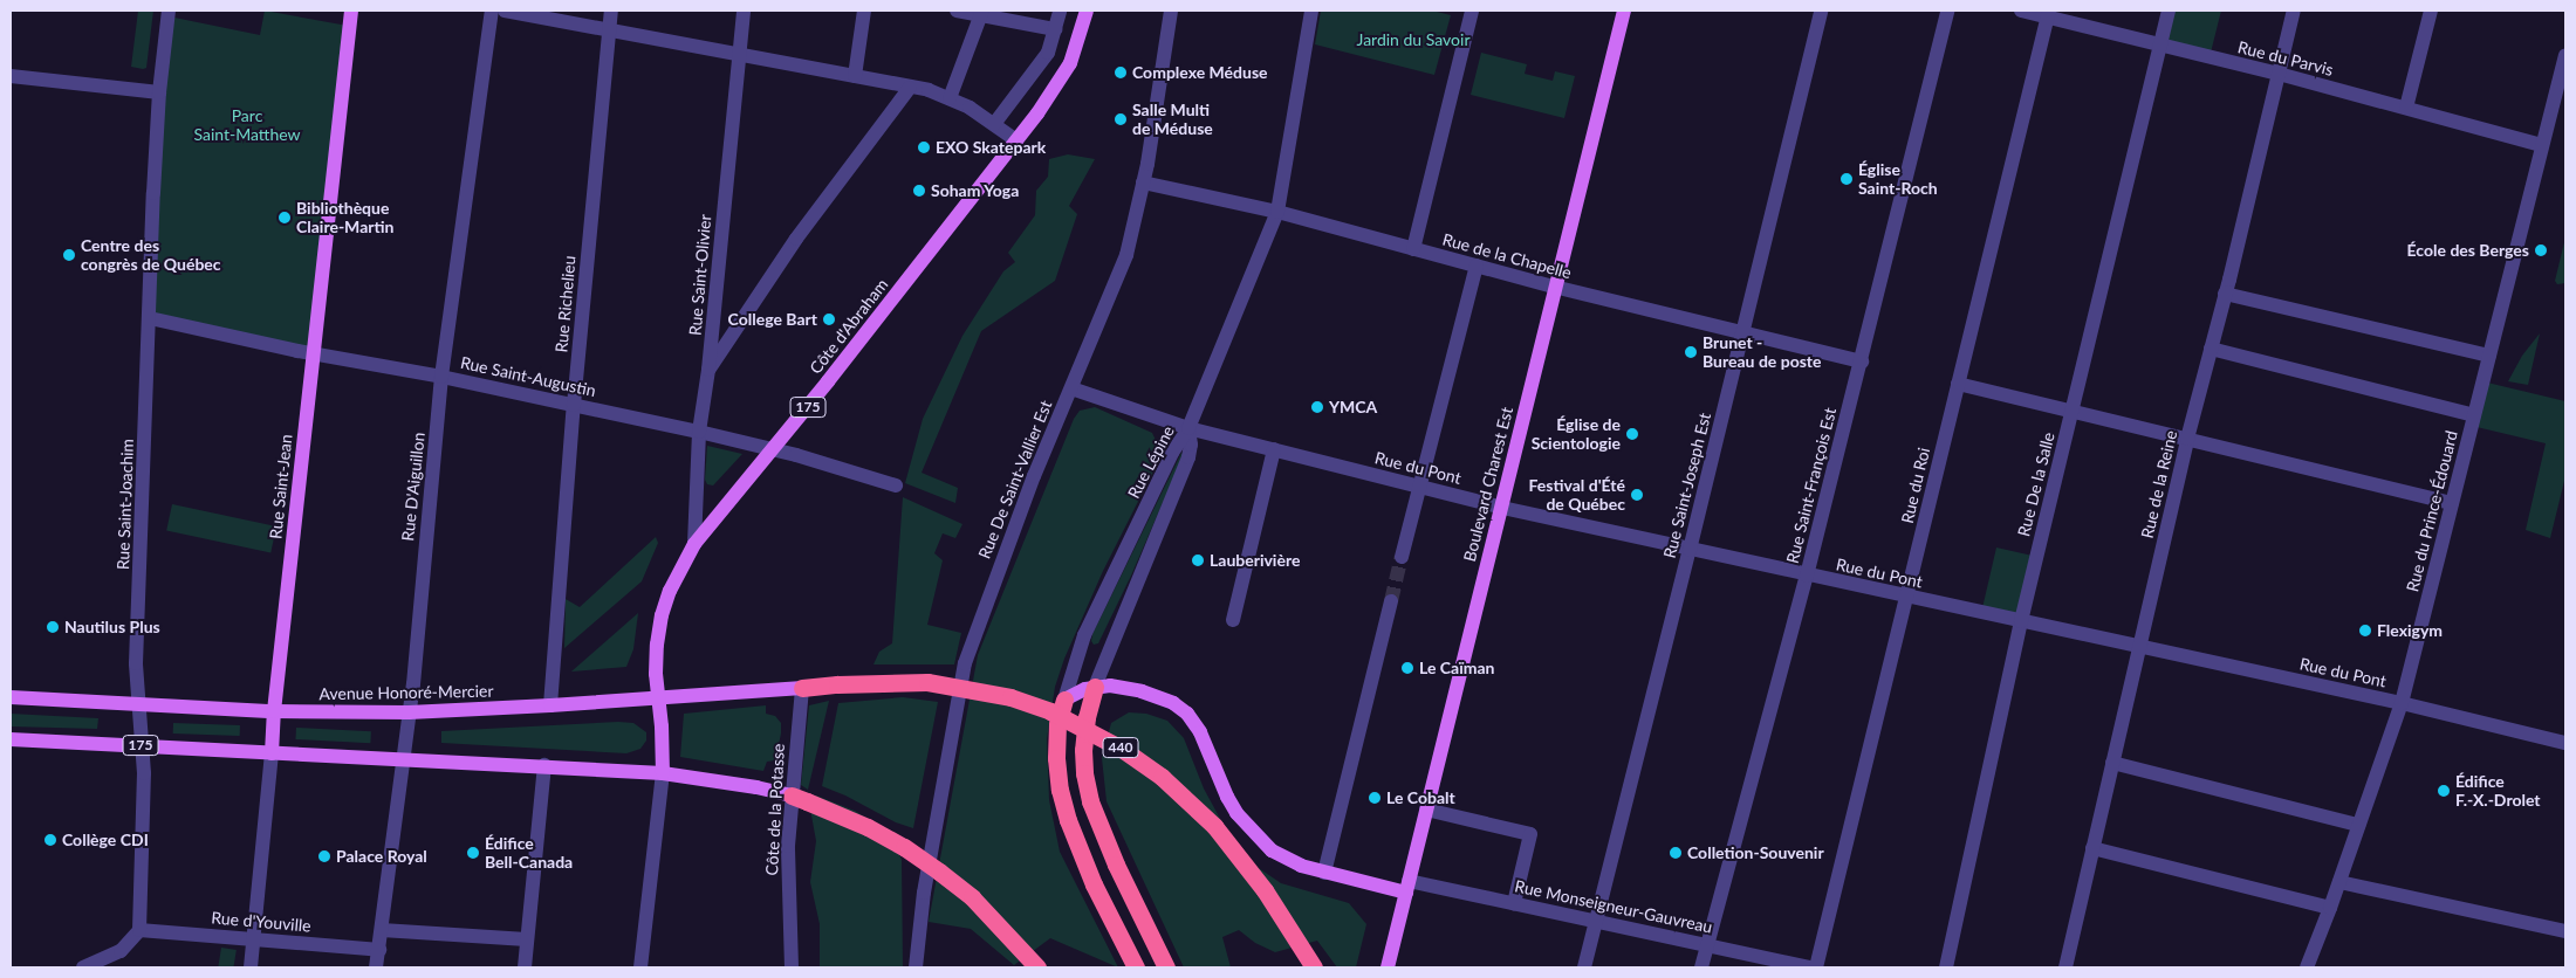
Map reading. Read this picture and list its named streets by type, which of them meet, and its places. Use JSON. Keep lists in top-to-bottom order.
{
  "streets": {
    "highway": ["440"],
    "main road": [
      "Côte d'Abraham",
      "175",
      "Boulevard Charest Est",
      "Rue Saint-Jean",
      "Avenue Honoré-Mercier",
      "Rue Monseigneur-Gauvreau"
    ],
    "street": [
      "Rue du Parvis",
      "Rue de la Chapelle",
      "Rue Saint-Olivier",
      "Rue Richelieu",
      "Rue Saint-Augustin",
      "Rue Lépine",
      "Rue du Pont",
      "Rue De Saint-Vallier Est",
      "Rue De la Salle",
      "Rue de la Reine",
      "Rue Saint-Joseph Est",
      "Rue Saint-François Est",
      "Rue du Roi",
      "Rue D'Aiguillon",
      "Rue Saint-Joachim",
      "Rue du Prince-Édouard",
      "Côte de la Potasse",
      "Rue d'Youville"
    ]
  },
  "crossings": [
    ["Rue du Parvis", "Rue De la Salle"],
    ["Rue du Parvis", "Rue de la Reine"],
    ["Rue du Parvis", "Rue du Roi"],
    ["Rue du Parvis", "Rue du Prince-Édouard"],
    ["Rue de la Chapelle", "Rue De Saint-Vallier Est"],
    ["Rue de la Chapelle", "Boulevard Charest Est"],
    ["Rue de la Chapelle", "Rue Saint-Joseph Est"],
    ["Rue de la Chapelle", "Rue Saint-François Est"],
    ["Rue Saint-Olivier", "Côte d'Abraham"],
    ["Rue Saint-Olivier", "Rue Saint-Augustin"],
    ["Rue Richelieu", "Rue Saint-Augustin"],
    ["Rue Richelieu", "Avenue Honoré-Mercier"],
    ["Côte d'Abraham", "Rue Saint-Augustin"],
    ["Côte d'Abraham", "175"],
    ["Côte d'Abraham", "Avenue Honoré-Mercier"],
    ["Rue Saint-Augustin", "Rue Saint-Jean"],
    ["Rue Saint-Augustin", "Rue D'Aiguillon"],
    ["Rue Saint-Augustin", "Rue Saint-Joachim"],
    ["175", "Rue Saint-Jean"],
    ["175", "Rue D'Aiguillon"],
    ["175", "Rue Saint-Joachim"],
    ["175", "Côte de la Potasse"],
    ["Rue Lépine", "Rue du Pont"],
    ["Rue Lépine", "Rue Monseigneur-Gauvreau"],
    ["Rue du Pont", "Rue De Saint-Vallier Est"],
    ["Rue du Pont", "Boulevard Charest Est"],
    ["Rue du Pont", "Rue De la Salle"],
    ["Rue du Pont", "Rue de la Reine"],
    ["Rue du Pont", "Rue Saint-Joseph Est"],
    ["Rue du Pont", "Rue Saint-François Est"],
    ["Rue du Pont", "Rue du Roi"],
    ["Rue du Pont", "Rue du Prince-Édouard"],
    ["Boulevard Charest Est", "Rue Monseigneur-Gauvreau"],
    ["Rue Saint-Joseph Est", "Rue Monseigneur-Gauvreau"],
    ["Rue Saint-François Est", "Rue Monseigneur-Gauvreau"],
    ["Rue Saint-Jean", "Avenue Honoré-Mercier"],
    ["Rue Saint-Jean", "Rue d'Youville"],
    ["Rue D'Aiguillon", "Avenue Honoré-Mercier"],
    ["Rue D'Aiguillon", "Rue d'Youville"],
    ["Rue Saint-Joachim", "Avenue Honoré-Mercier"],
    ["Rue Saint-Joachim", "Rue d'Youville"],
    ["Avenue Honoré-Mercier", "440"],
    ["Avenue Honoré-Mercier", "Côte de la Potasse"],
    ["440", "Côte de la Potasse"]
  ],
  "parks": ["Jardin du Savoir", "Parc Saint-Matthew"],
  "places": [
    "Complexe Méduse",
    "Salle Multi de Méduse",
    "EXO Skatepark",
    "Église Saint-Roch",
    "Soham Yoga",
    "Bibliothèque Claire-Martin",
    "École des Berges",
    "Centre des congrès de Québec",
    "College Bart",
    "Brunet - Bureau de poste",
    "YMCA",
    "Église de Scientologie",
    "Festival d'Été de Québec",
    "Lauberivière",
    "Nautilus Plus",
    "Flexigym",
    "Le Caïman",
    "Édifice F.-X.-Drolet",
    "Le Cobalt",
    "Collège CDI",
    "Édifice Bell-Canada",
    "Colletion-Souvenir",
    "Palace Royal"
  ]
}
